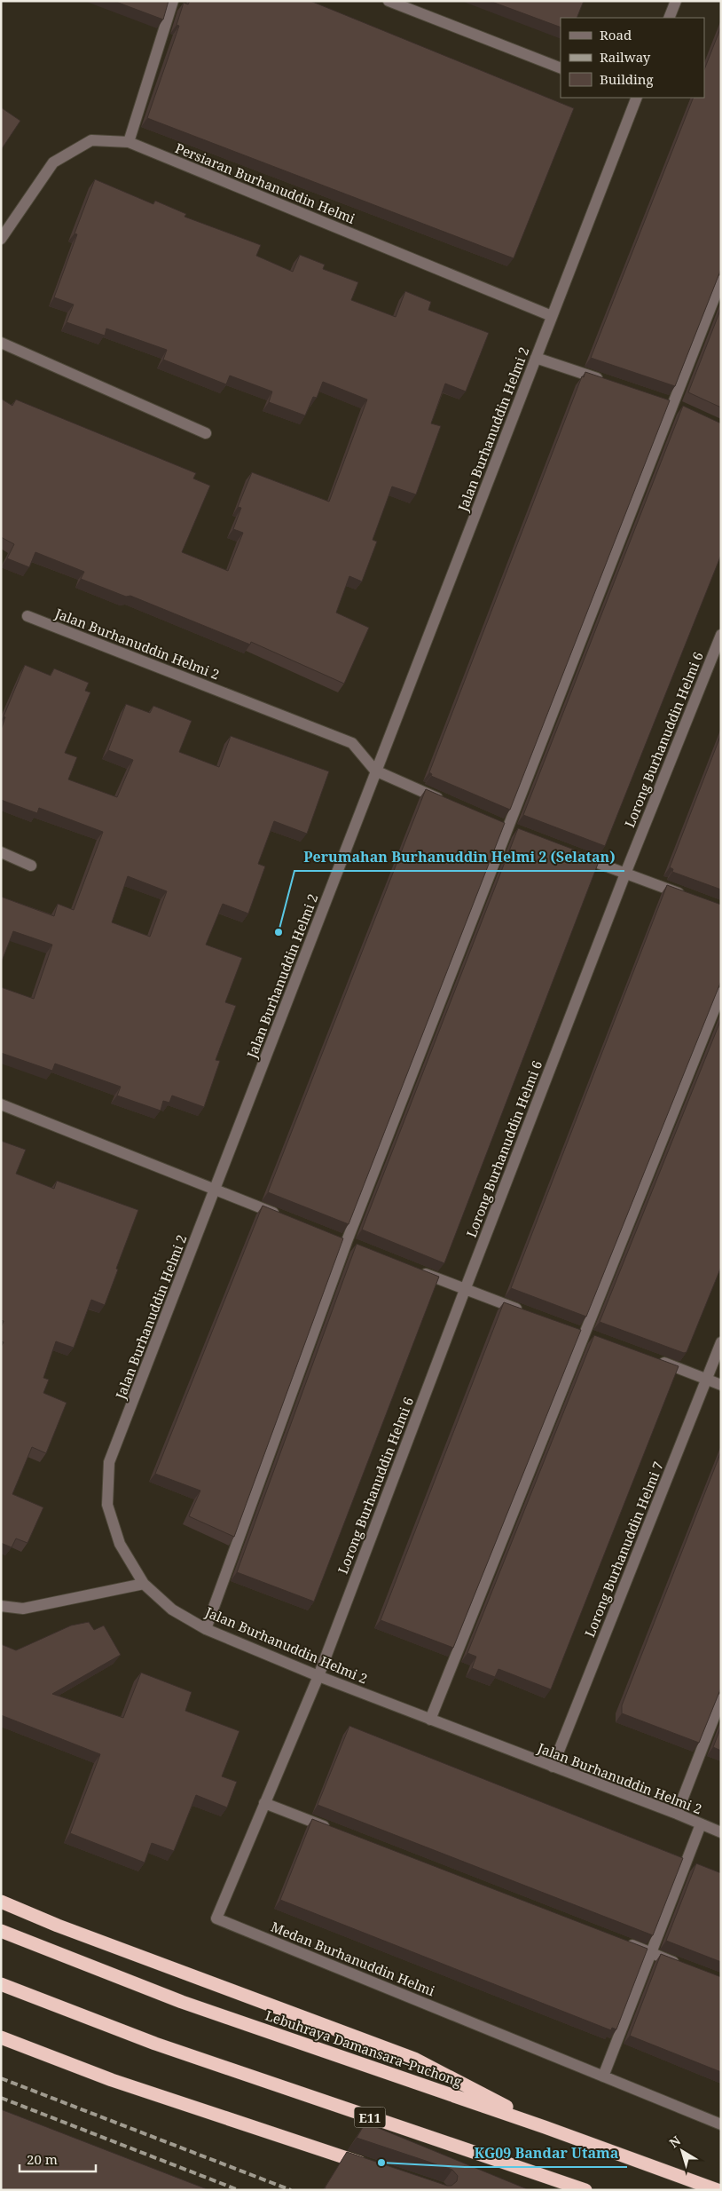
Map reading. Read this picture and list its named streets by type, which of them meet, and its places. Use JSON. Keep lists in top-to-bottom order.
{
  "streets": {
    "highway": ["Lebuhraya Damansara–Puchong", "E11"],
    "street": [
      "Persiaran Burhanuddin Helmi",
      "Jalan Burhanuddin Helmi 2",
      "Lorong Burhanuddin Helmi 6",
      "Lorong Burhanuddin Helmi 7",
      "Medan Burhanuddin Helmi"
    ]
  },
  "crossings": [
    ["Persiaran Burhanuddin Helmi", "Jalan Burhanuddin Helmi 2"],
    ["Jalan Burhanuddin Helmi 2", "Lorong Burhanuddin Helmi 6"],
    ["Jalan Burhanuddin Helmi 2", "Lorong Burhanuddin Helmi 7"],
    ["Jalan Burhanuddin Helmi 2", "Medan Burhanuddin Helmi"],
    ["Lorong Burhanuddin Helmi 6", "Medan Burhanuddin Helmi"]
  ],
  "places": ["Perumahan Burhanuddin Helmi 2 (Selatan)", "KG09 Bandar Utama"],
  "legend": ["Road", "Railway", "Building"],
  "scale_bar": "20 m",
  "north": "top left"
}
